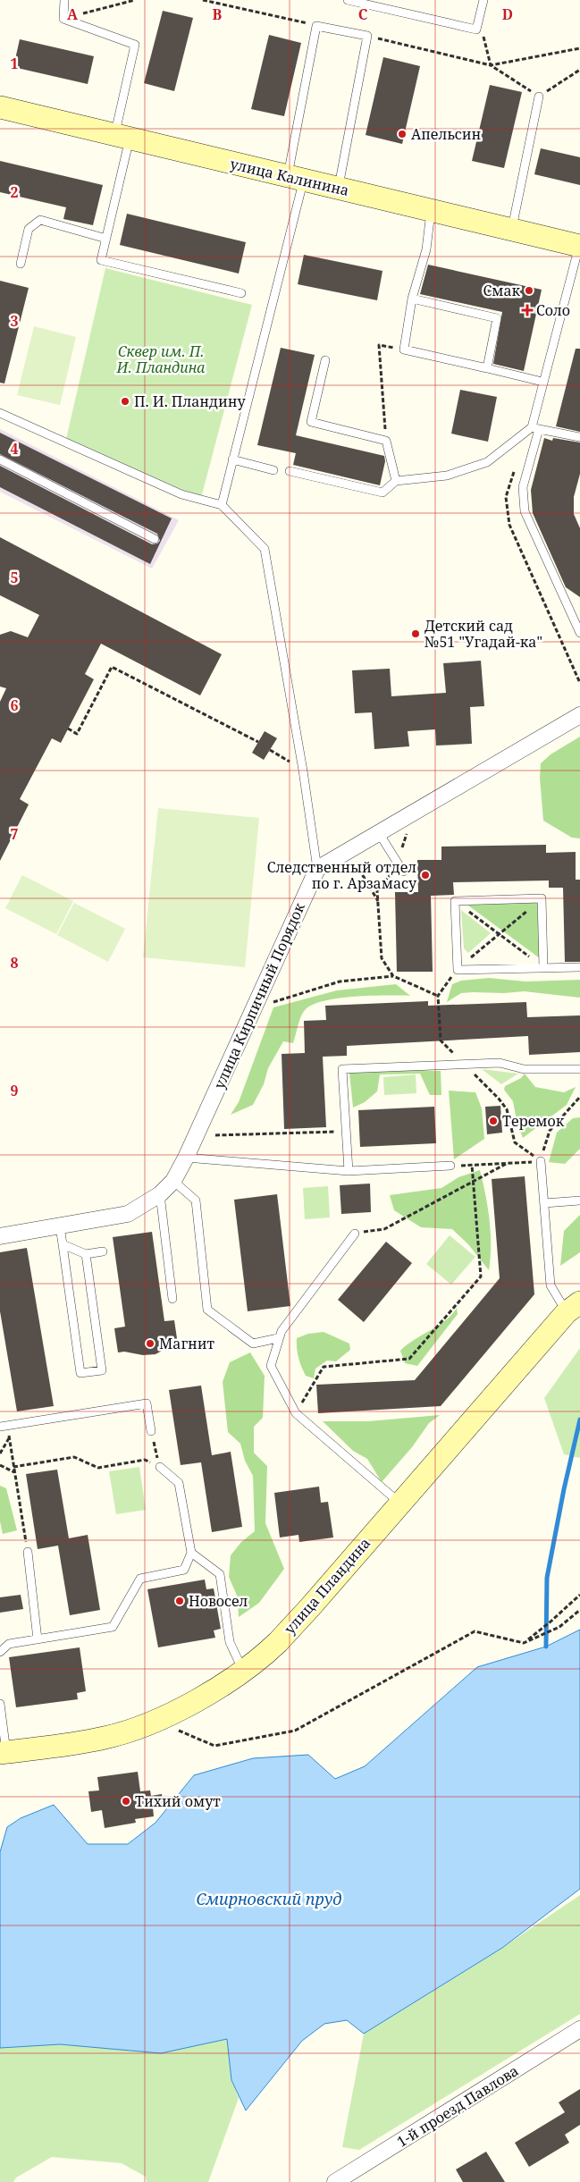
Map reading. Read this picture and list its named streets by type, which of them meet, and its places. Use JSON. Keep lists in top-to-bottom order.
{
  "streets": {
    "street": [
      "улица Калинина",
      "улица Кирпичный Порядок",
      "улица Пландина",
      "1-й проезд Павлова"
    ]
  },
  "water": ["Смирновский пруд"],
  "parks": ["Сквер им. П. И. Пландина"],
  "places": {
    "other": [
      "Апельсин",
      "Смак",
      "П. И. Пландину",
      "Детский сад №51 \"Угадай-ка\"",
      "Следственный отдел по г. Арзамасу",
      "Теремок",
      "Магнит",
      "Новосел",
      "Тихий омут"
    ],
    "health": ["Соло"]
  },
  "grid": {
    "columns": [
      "A",
      "B",
      "C",
      "D"
    ],
    "rows": [
      "1",
      "2",
      "3",
      "4",
      "5",
      "6",
      "7",
      "8",
      "9"
    ]
  }
}
